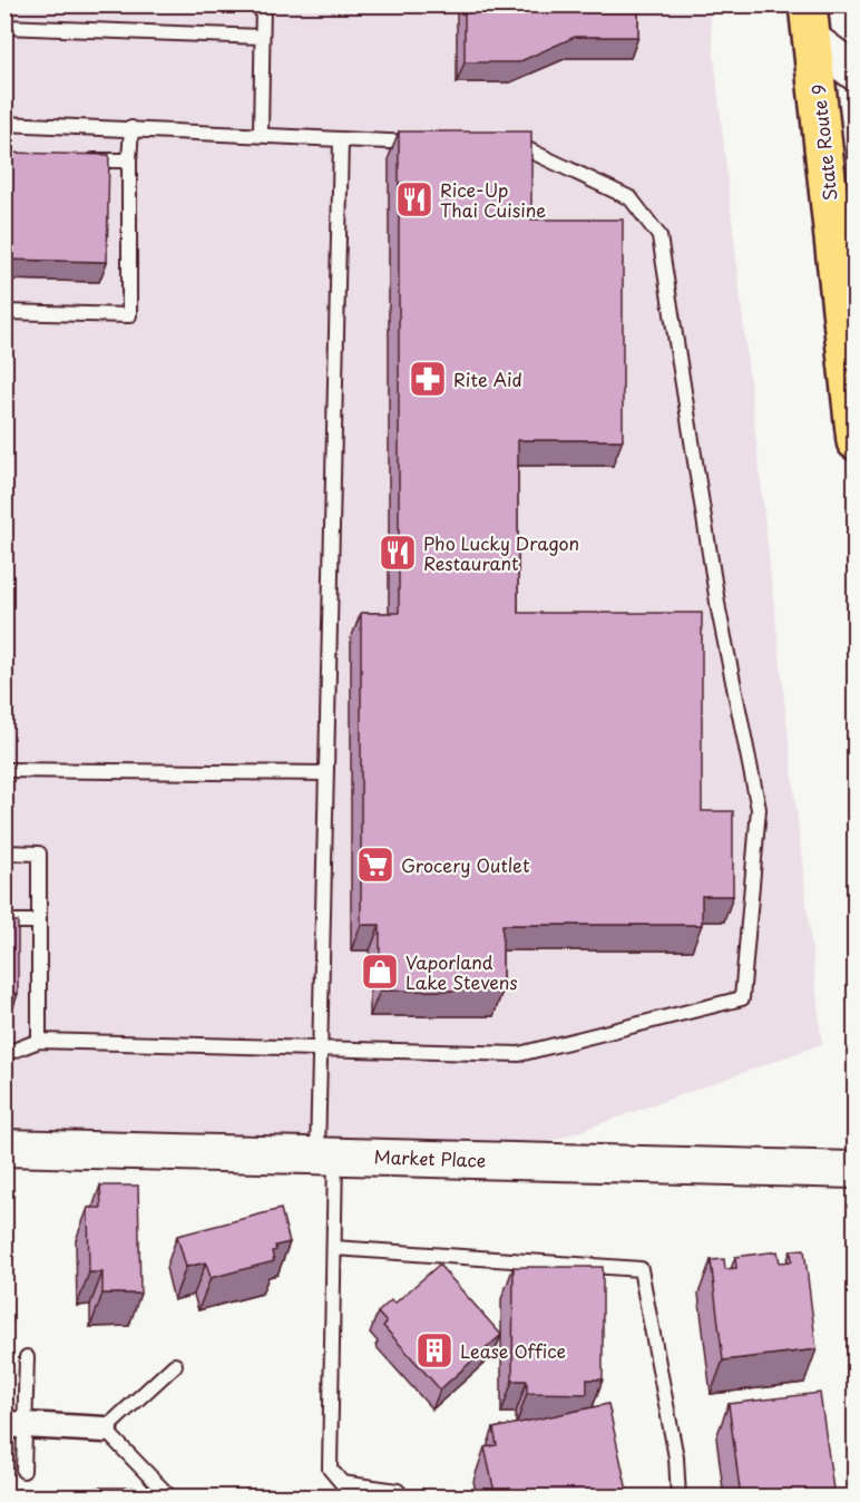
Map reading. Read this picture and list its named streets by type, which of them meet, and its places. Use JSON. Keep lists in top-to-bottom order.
{
  "streets": {
    "main road": ["State Route 9"],
    "street": ["Market Place"]
  },
  "places": {
    "restaurant": ["Rice-Up Thai Cuisine", "Pho Lucky Dragon Restaurant"],
    "pharmacy": ["Rite Aid"],
    "supermarket": ["Grocery Outlet"],
    "shop": ["Vaporland Lake Stevens"],
    "building": ["Lease Office"]
  }
}
